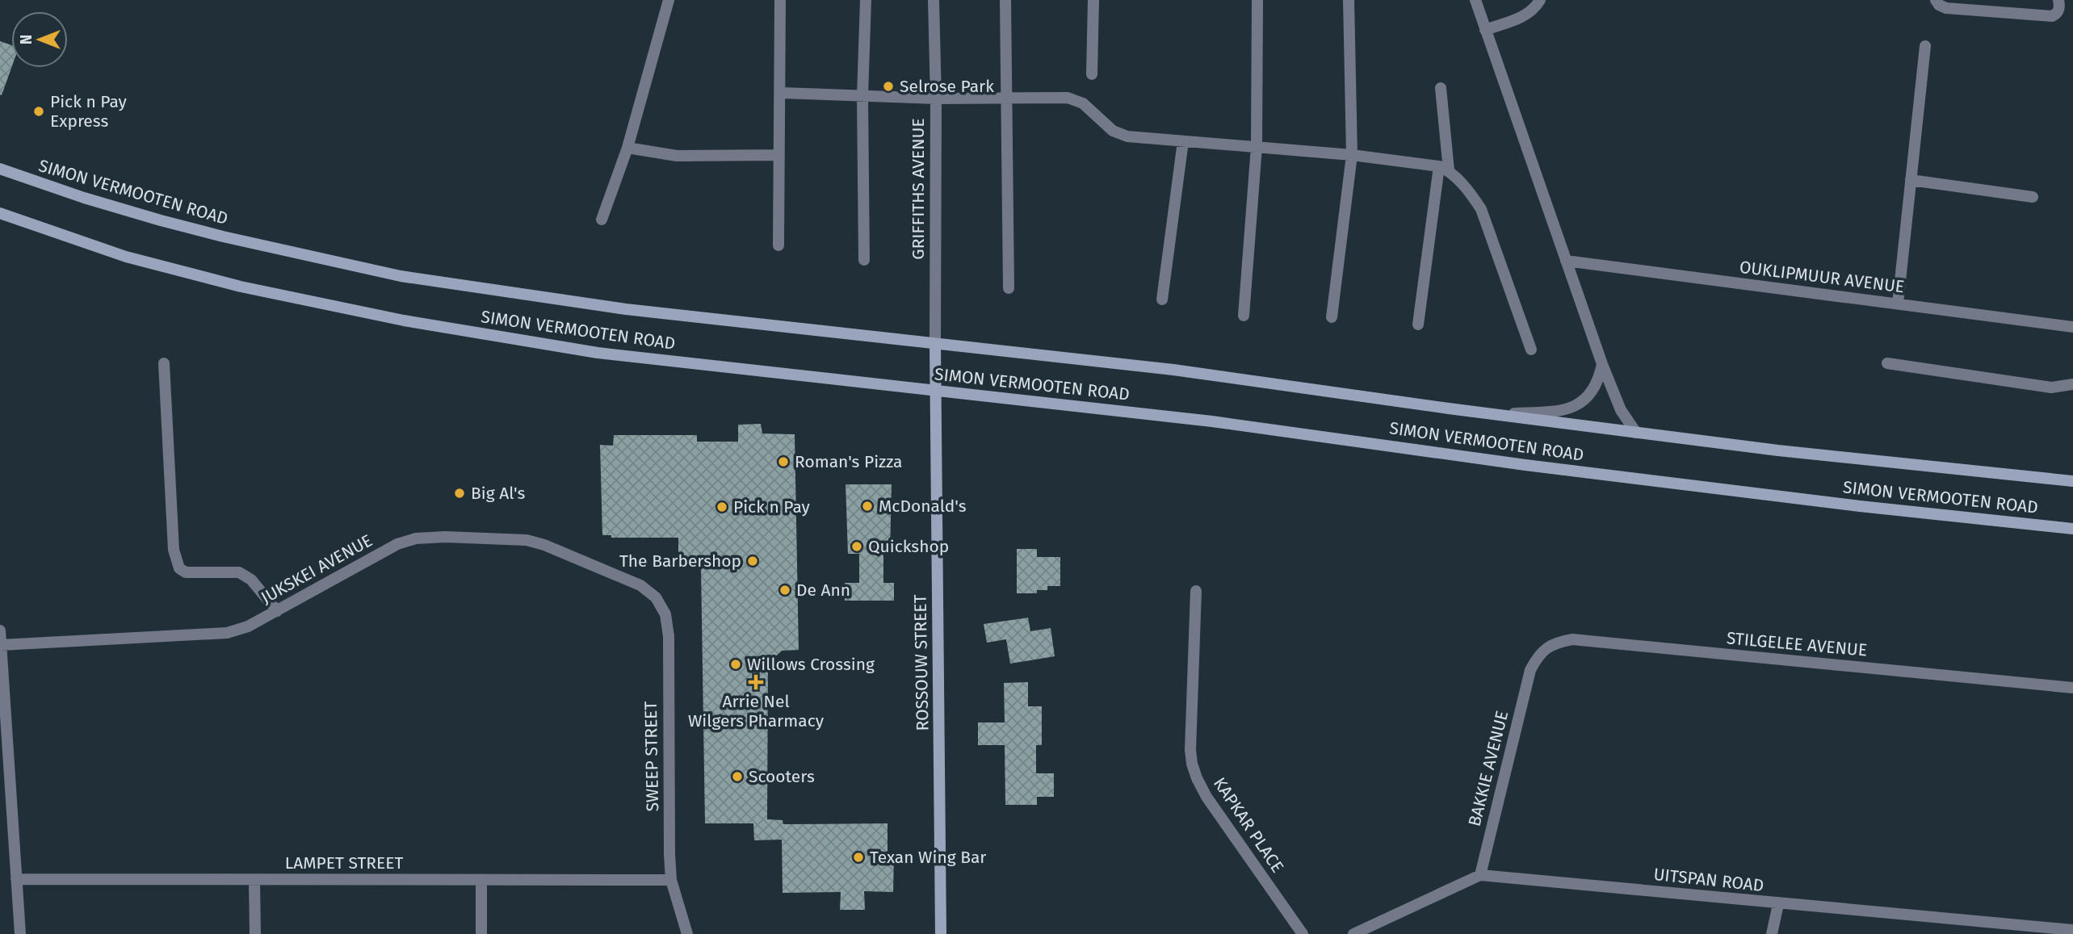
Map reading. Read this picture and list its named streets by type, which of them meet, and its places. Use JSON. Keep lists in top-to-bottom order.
{
  "streets": {
    "main road": ["SIMON VERMOOTEN ROAD", "ROSSOUW STREET"],
    "street": [
      "GRIFFITHS AVENUE",
      "OUKLIPMUUR AVENUE",
      "JUKSKEI AVENUE",
      "STILGELEE AVENUE",
      "SWEEP STREET",
      "BAKKIE AVENUE",
      "KAPKAR PLACE",
      "LAMPET STREET",
      "UITSPAN ROAD"
    ]
  },
  "crossings": [
    ["GRIFFITHS AVENUE", "SIMON VERMOOTEN ROAD"],
    ["GRIFFITHS AVENUE", "ROSSOUW STREET"],
    ["SIMON VERMOOTEN ROAD", "ROSSOUW STREET"],
    ["JUKSKEI AVENUE", "SWEEP STREET"],
    ["STILGELEE AVENUE", "BAKKIE AVENUE"],
    ["SWEEP STREET", "LAMPET STREET"],
    ["BAKKIE AVENUE", "UITSPAN ROAD"]
  ],
  "places": {
    "other": [
      "Selrose Park",
      "Pick n Pay Express",
      "Roman's Pizza",
      "Big Al's",
      "McDonald's",
      "Pick n Pay",
      "Quickshop",
      "The Barbershop",
      "De Ann",
      "Willows Crossing",
      "Scooters",
      "Texan Wing Bar"
    ],
    "health": ["Arrie Nel Wilgers Pharmacy"]
  },
  "north": "left"
}
